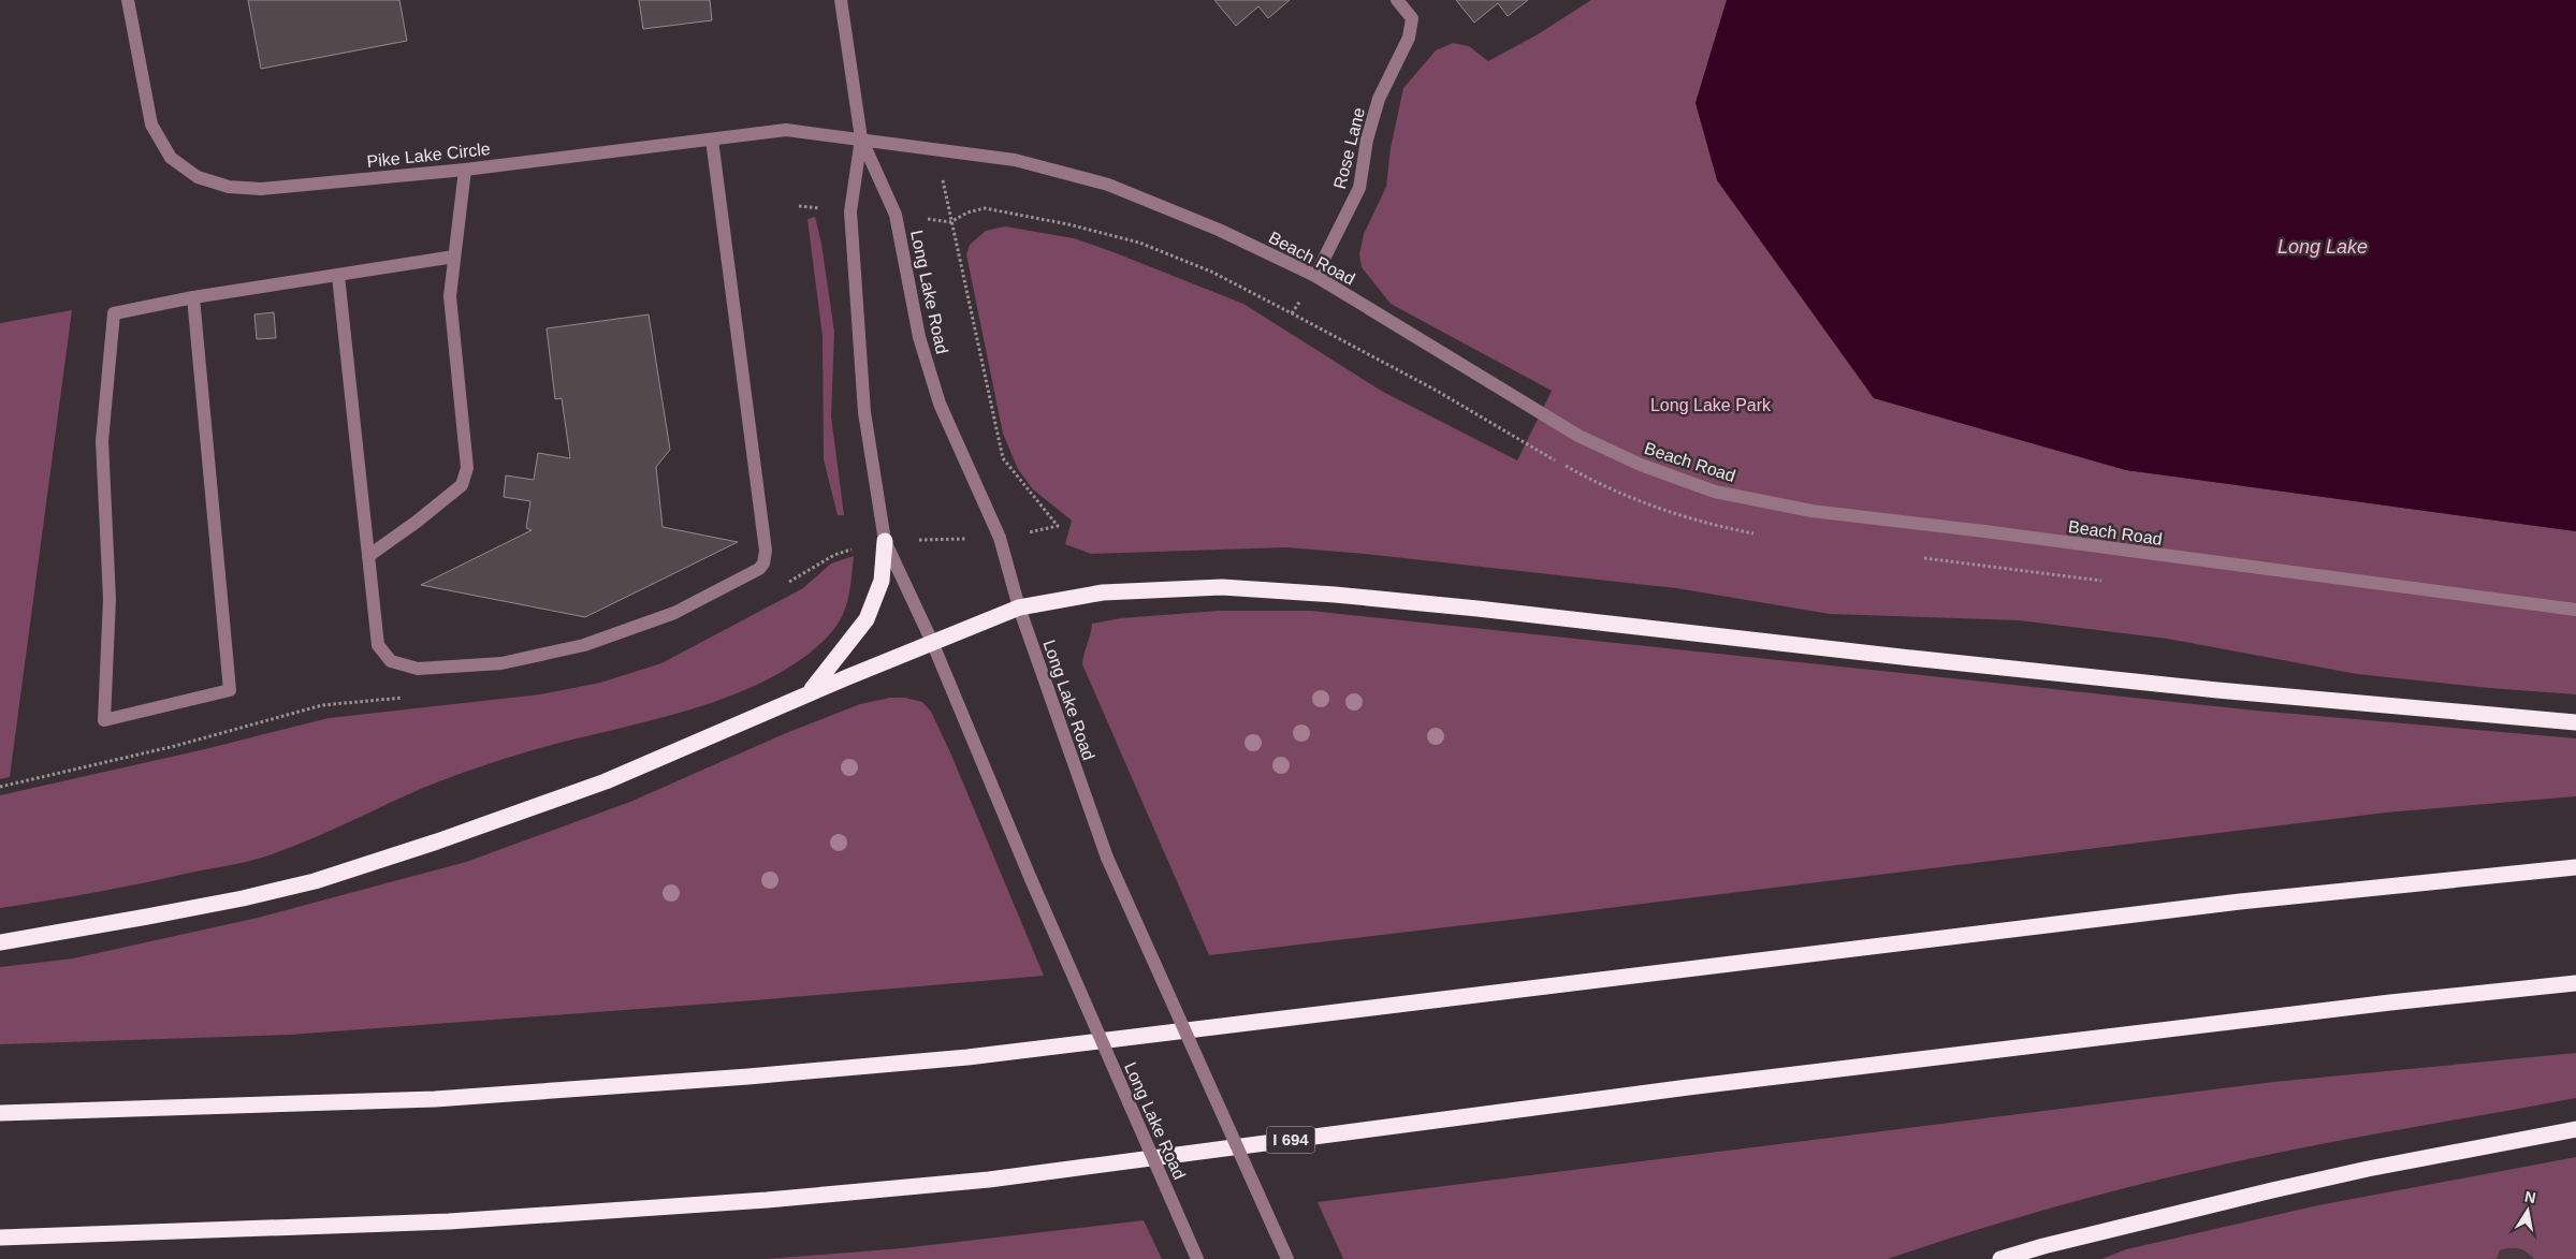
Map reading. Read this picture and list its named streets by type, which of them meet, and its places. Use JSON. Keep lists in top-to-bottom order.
{
  "streets": {
    "highway": ["I 694"],
    "street": [
      "Rose Lane",
      "Pike Lake Circle",
      "Beach Road",
      "Long Lake Road"
    ]
  },
  "crossings": [
    ["Rose Lane", "Beach Road"],
    ["Pike Lake Circle", "Beach Road"],
    ["Pike Lake Circle", "Long Lake Road"],
    ["Beach Road", "Long Lake Road"]
  ],
  "water": ["Long Lake"],
  "parks": ["Long Lake Park"],
  "north": "top"
}
